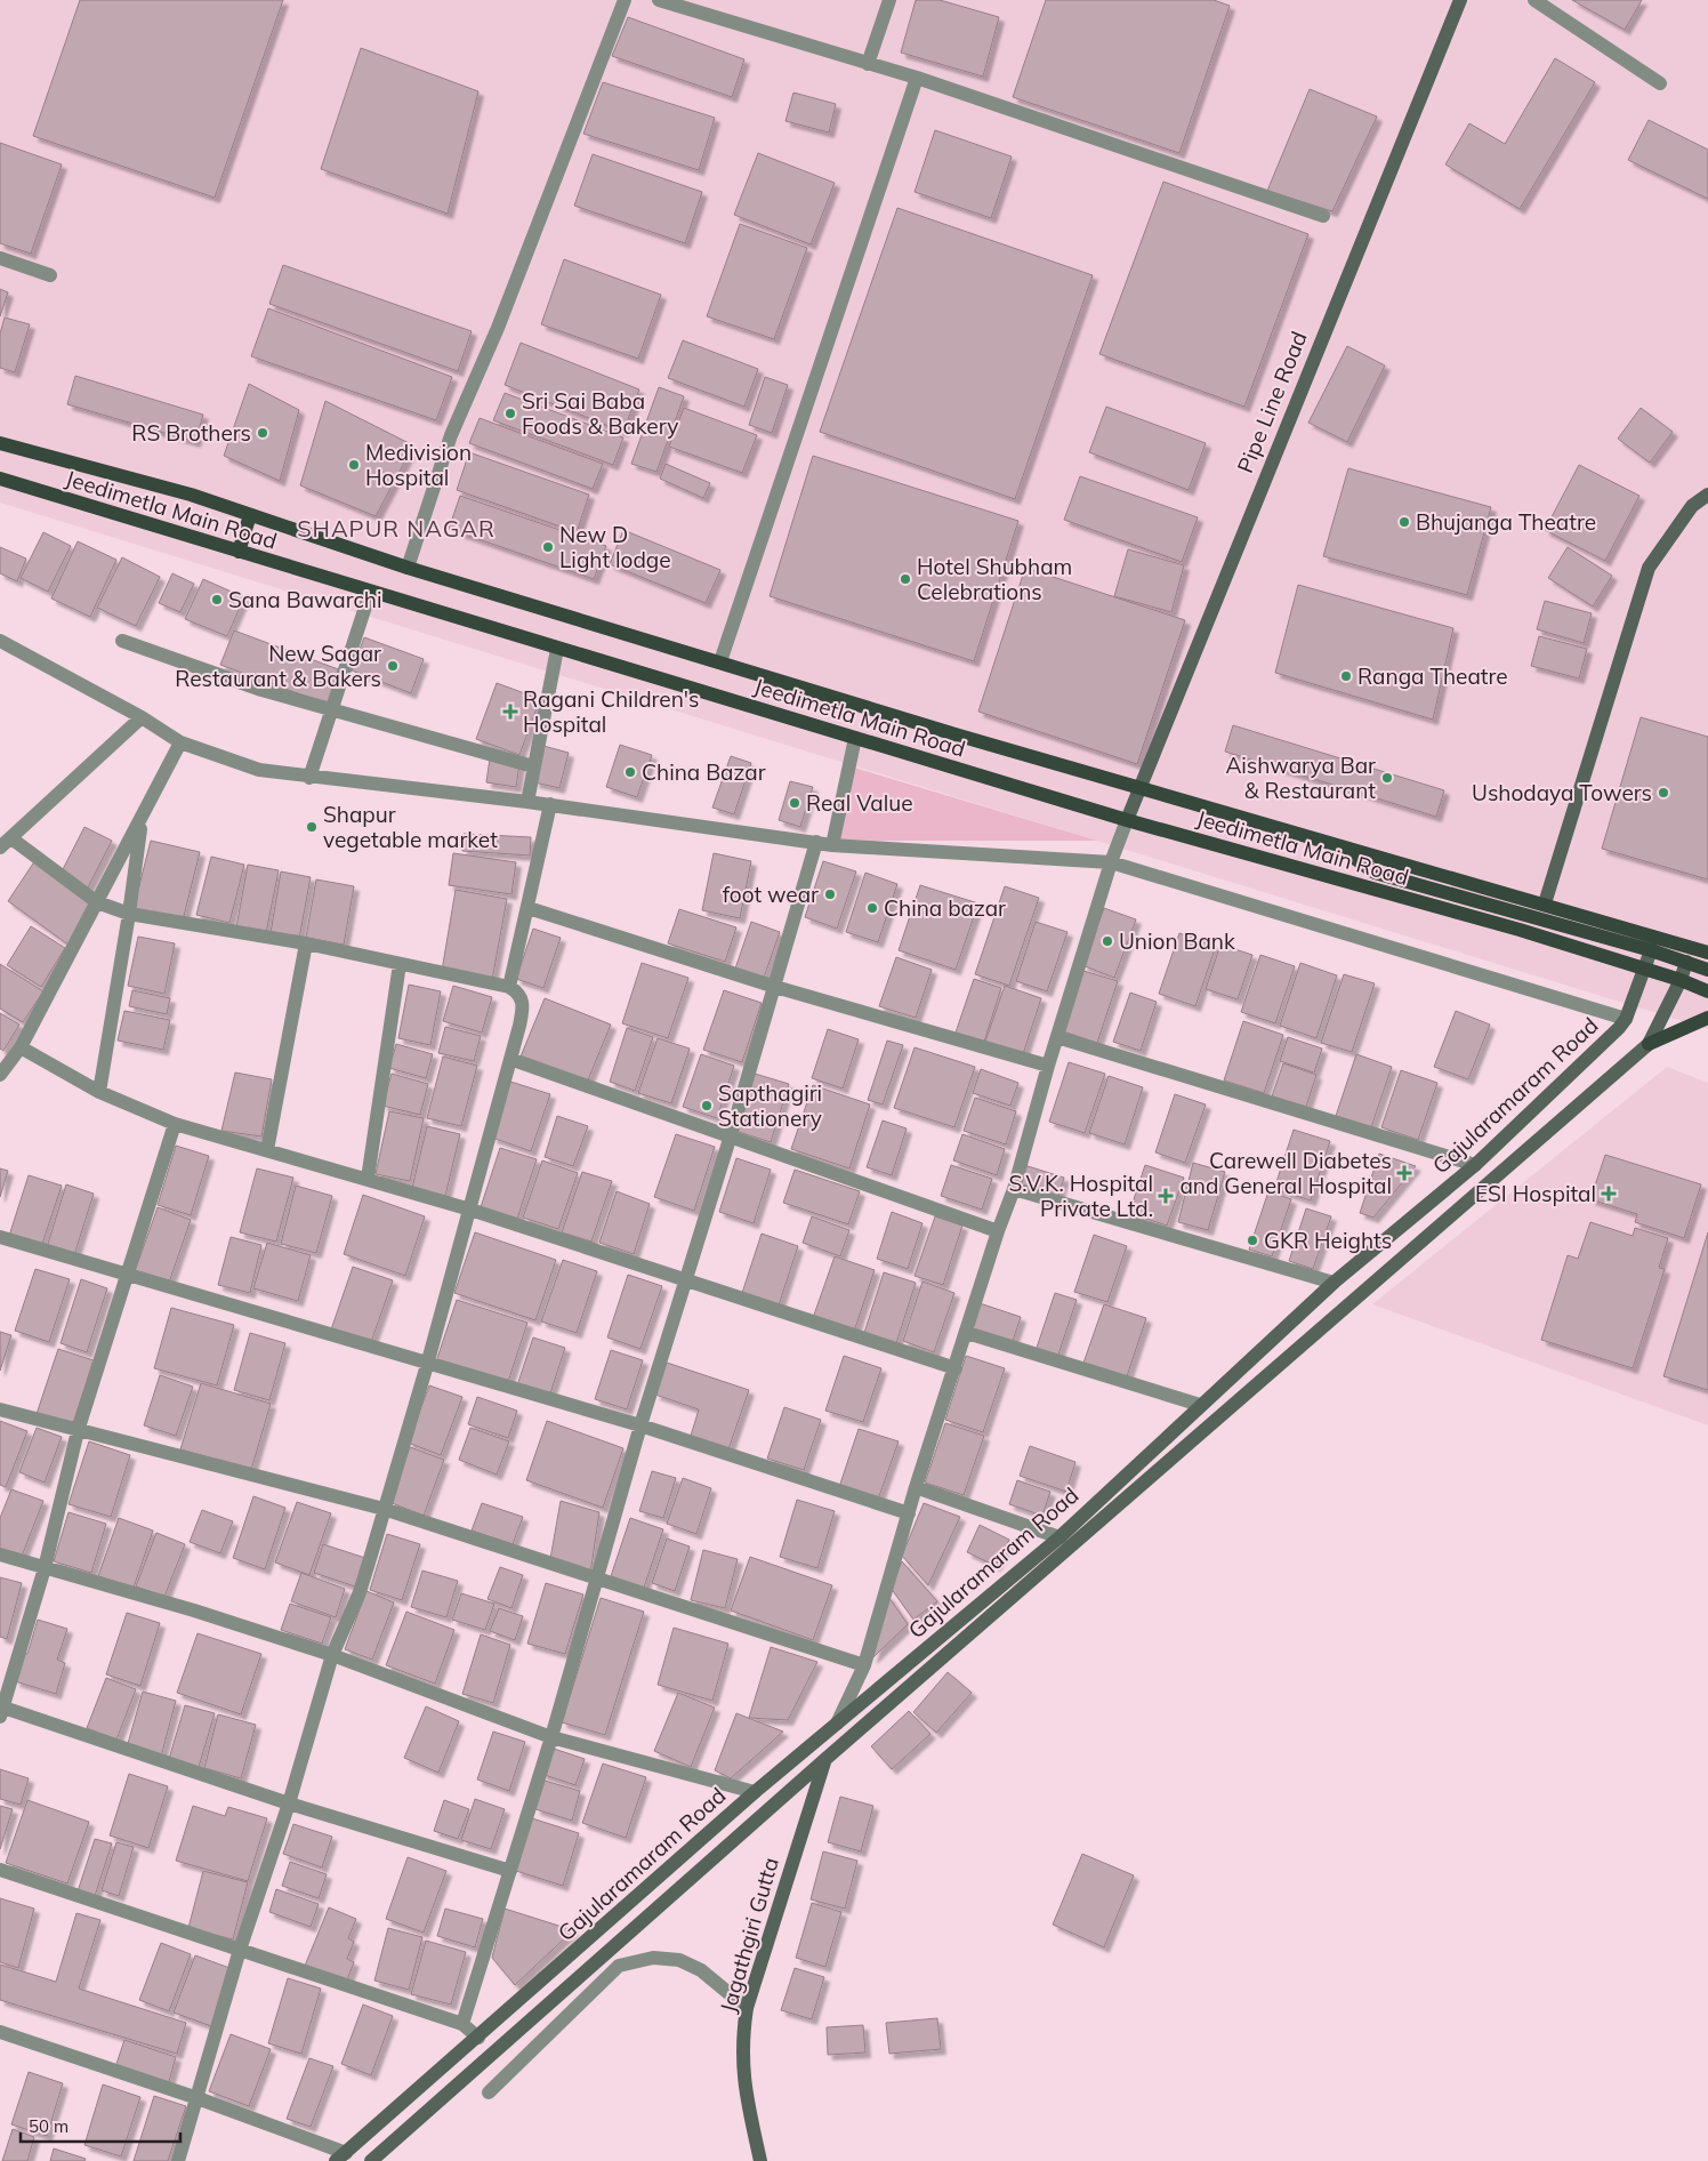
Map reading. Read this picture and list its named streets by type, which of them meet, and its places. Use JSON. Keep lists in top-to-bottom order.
{
  "streets": {
    "main road": [
      "Pipe Line Road",
      "Jeedimetla Main Road",
      "Gajularamaram Road",
      "Jagathgiri Gutta"
    ]
  },
  "crossings": [
    ["Pipe Line Road", "Jeedimetla Main Road"],
    ["Jeedimetla Main Road", "Gajularamaram Road"],
    ["Gajularamaram Road", "Jagathgiri Gutta"]
  ],
  "districts": ["SHAPUR NAGAR"],
  "places": {
    "other": [
      "Sri Sai Baba Foods & Bakery",
      "RS Brothers",
      "Medivision Hospital",
      "Bhujanga Theatre",
      "New D Light lodge",
      "Hotel Shubham Celebrations",
      "Sana Bawarchi",
      "New Sagar Restaurant & Bakers",
      "Ranga Theatre",
      "China Bazar",
      "Aishwarya Bar & Restaurant",
      "Ushodaya Towers",
      "Real Value",
      "Shapur vegetable market",
      "foot wear",
      "China bazar",
      "Union Bank",
      "Sapthagiri Stationery",
      "GKR Heights"
    ],
    "health": [
      "Ragani Children's Hospital",
      "Carewell Diabetes and General Hospital",
      "ESI Hospital",
      "S.V.K. Hospital Private Ltd."
    ]
  },
  "scale_bar": "50 m"
}
